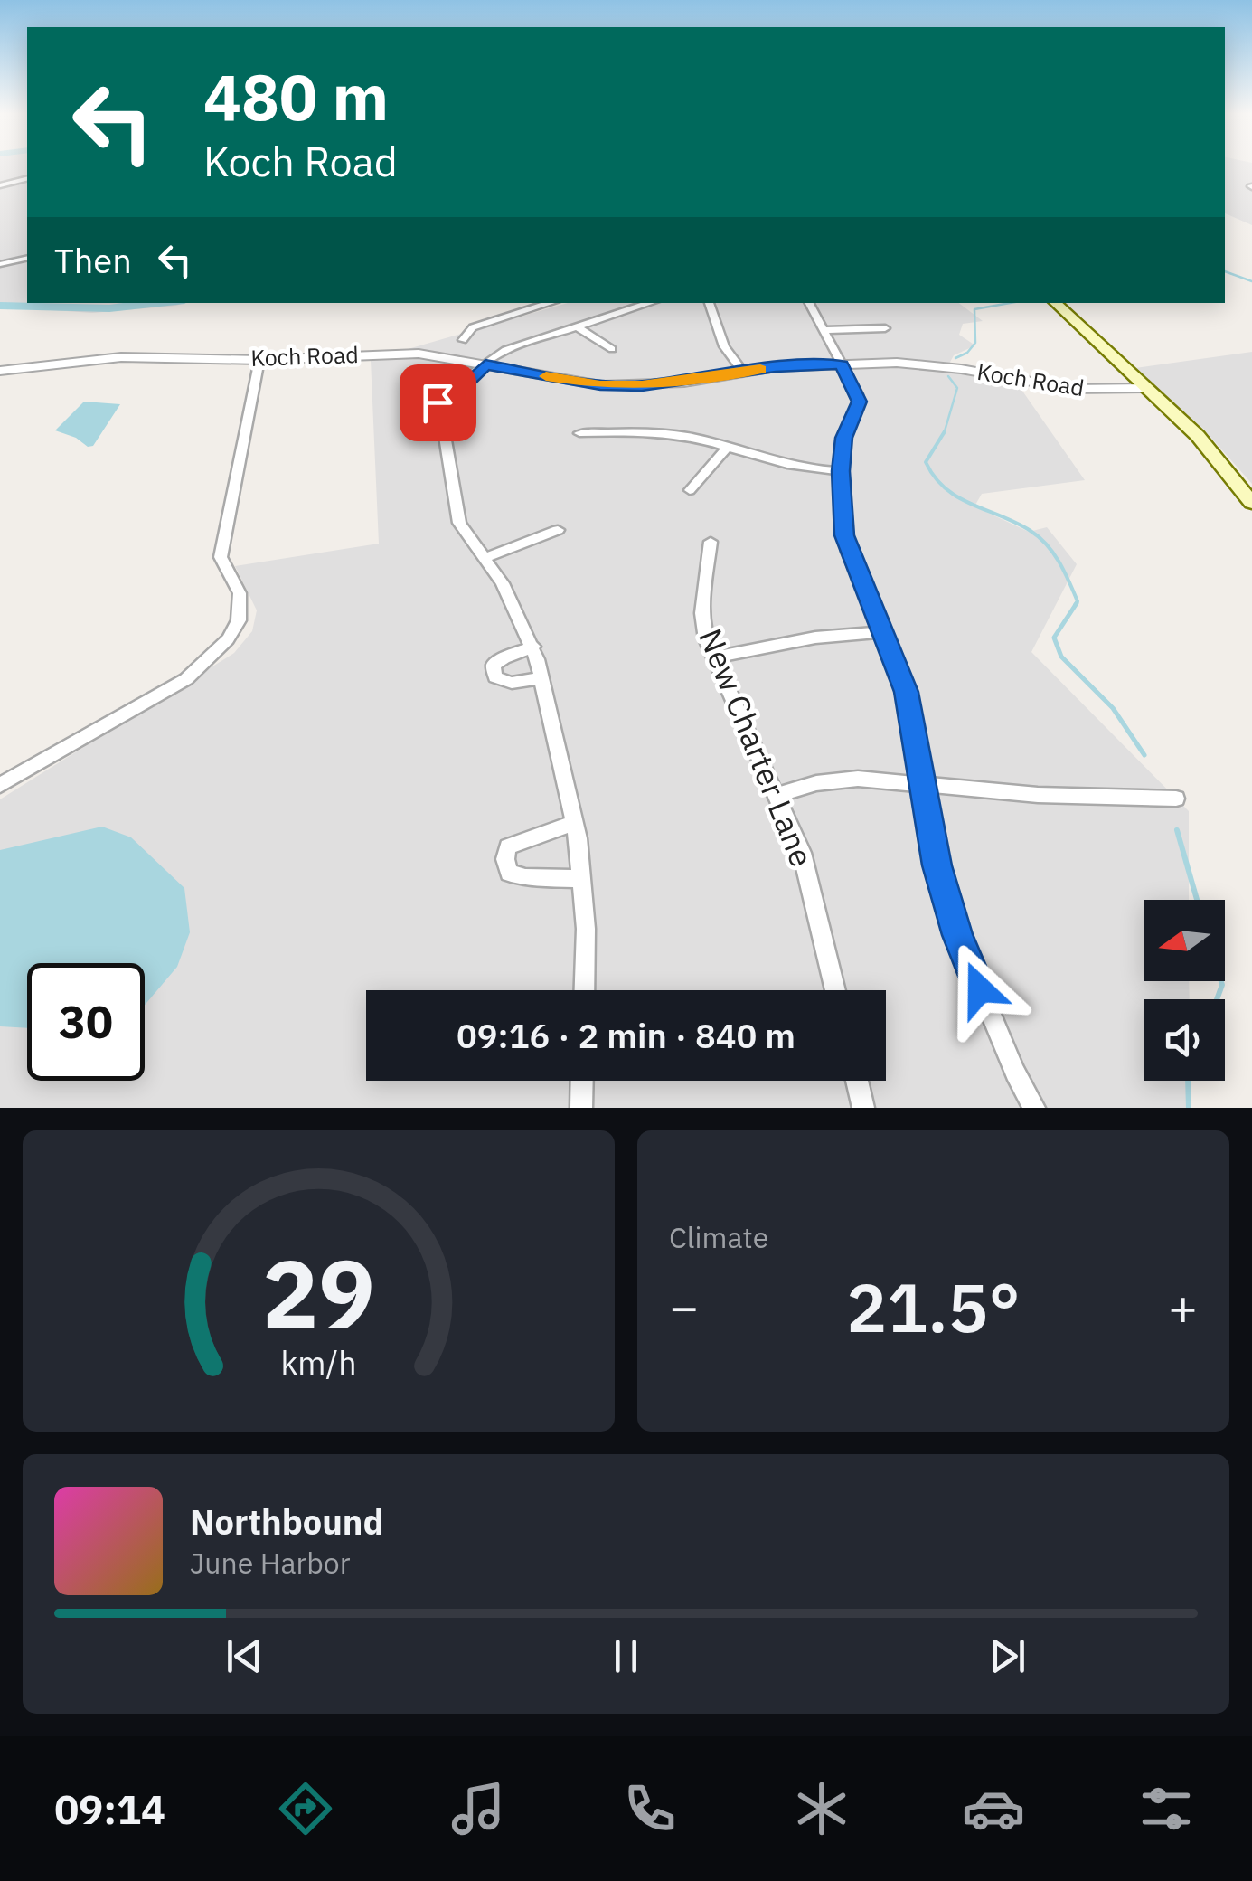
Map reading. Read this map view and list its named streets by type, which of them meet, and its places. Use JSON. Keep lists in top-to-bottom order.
{
  "streets": {
    "street": ["Koch Road", "New Charter Lane"]
  },
  "north": "left",
  "page": {
    "turn": ["480 m", "Koch Road"],
    "then": "Then",
    "limit": "30",
    "trip": "09:16 · 2 min · 840 m",
    "tile": "Climate",
    "heat": ["−", "21.5°", "+"],
    "song": ["Northbound", "June Harbor"],
    "tabs": "09:14",
    "gauge": ["29", "km/h"]
  }
}
